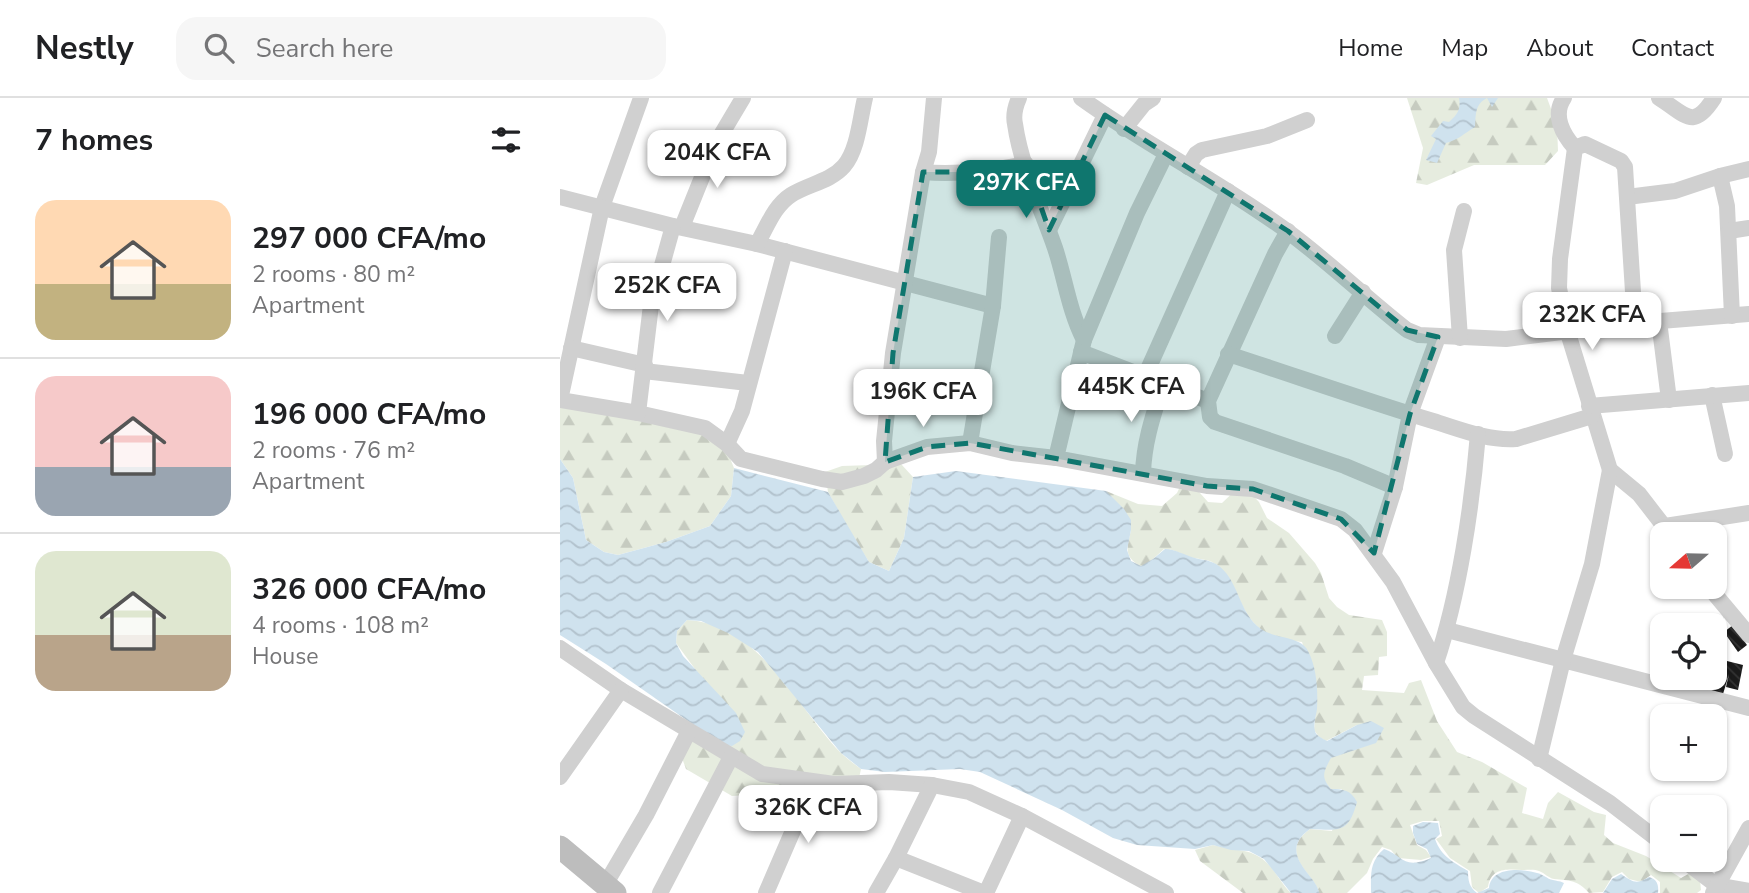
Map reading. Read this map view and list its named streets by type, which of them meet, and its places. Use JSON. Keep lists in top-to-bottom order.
{
  "north": "left",
  "page": {
    "header": "Nestly",
    "search": "Search here",
    "nav": [
      "Home",
      "Map",
      "About",
      "Contact"
    ],
    "heading": "7 homes",
    "price": [
      "204K CFA",
      "297K CFA",
      "252K CFA",
      "232K CFA",
      "445K CFA",
      "196K CFA",
      "326K CFA"
    ],
    "list": [
      {
        "name": "297 000 CFA/mo",
        "note": "2 rooms · 80 m² · Apartment"
      },
      {
        "name": "196 000 CFA/mo",
        "note": "2 rooms · 76 m² · Apartment"
      },
      {
        "name": "326 000 CFA/mo",
        "note": "4 rooms · 108 m² · House"
      }
    ],
    "map_buttons": ["+", "−"]
  }
}
